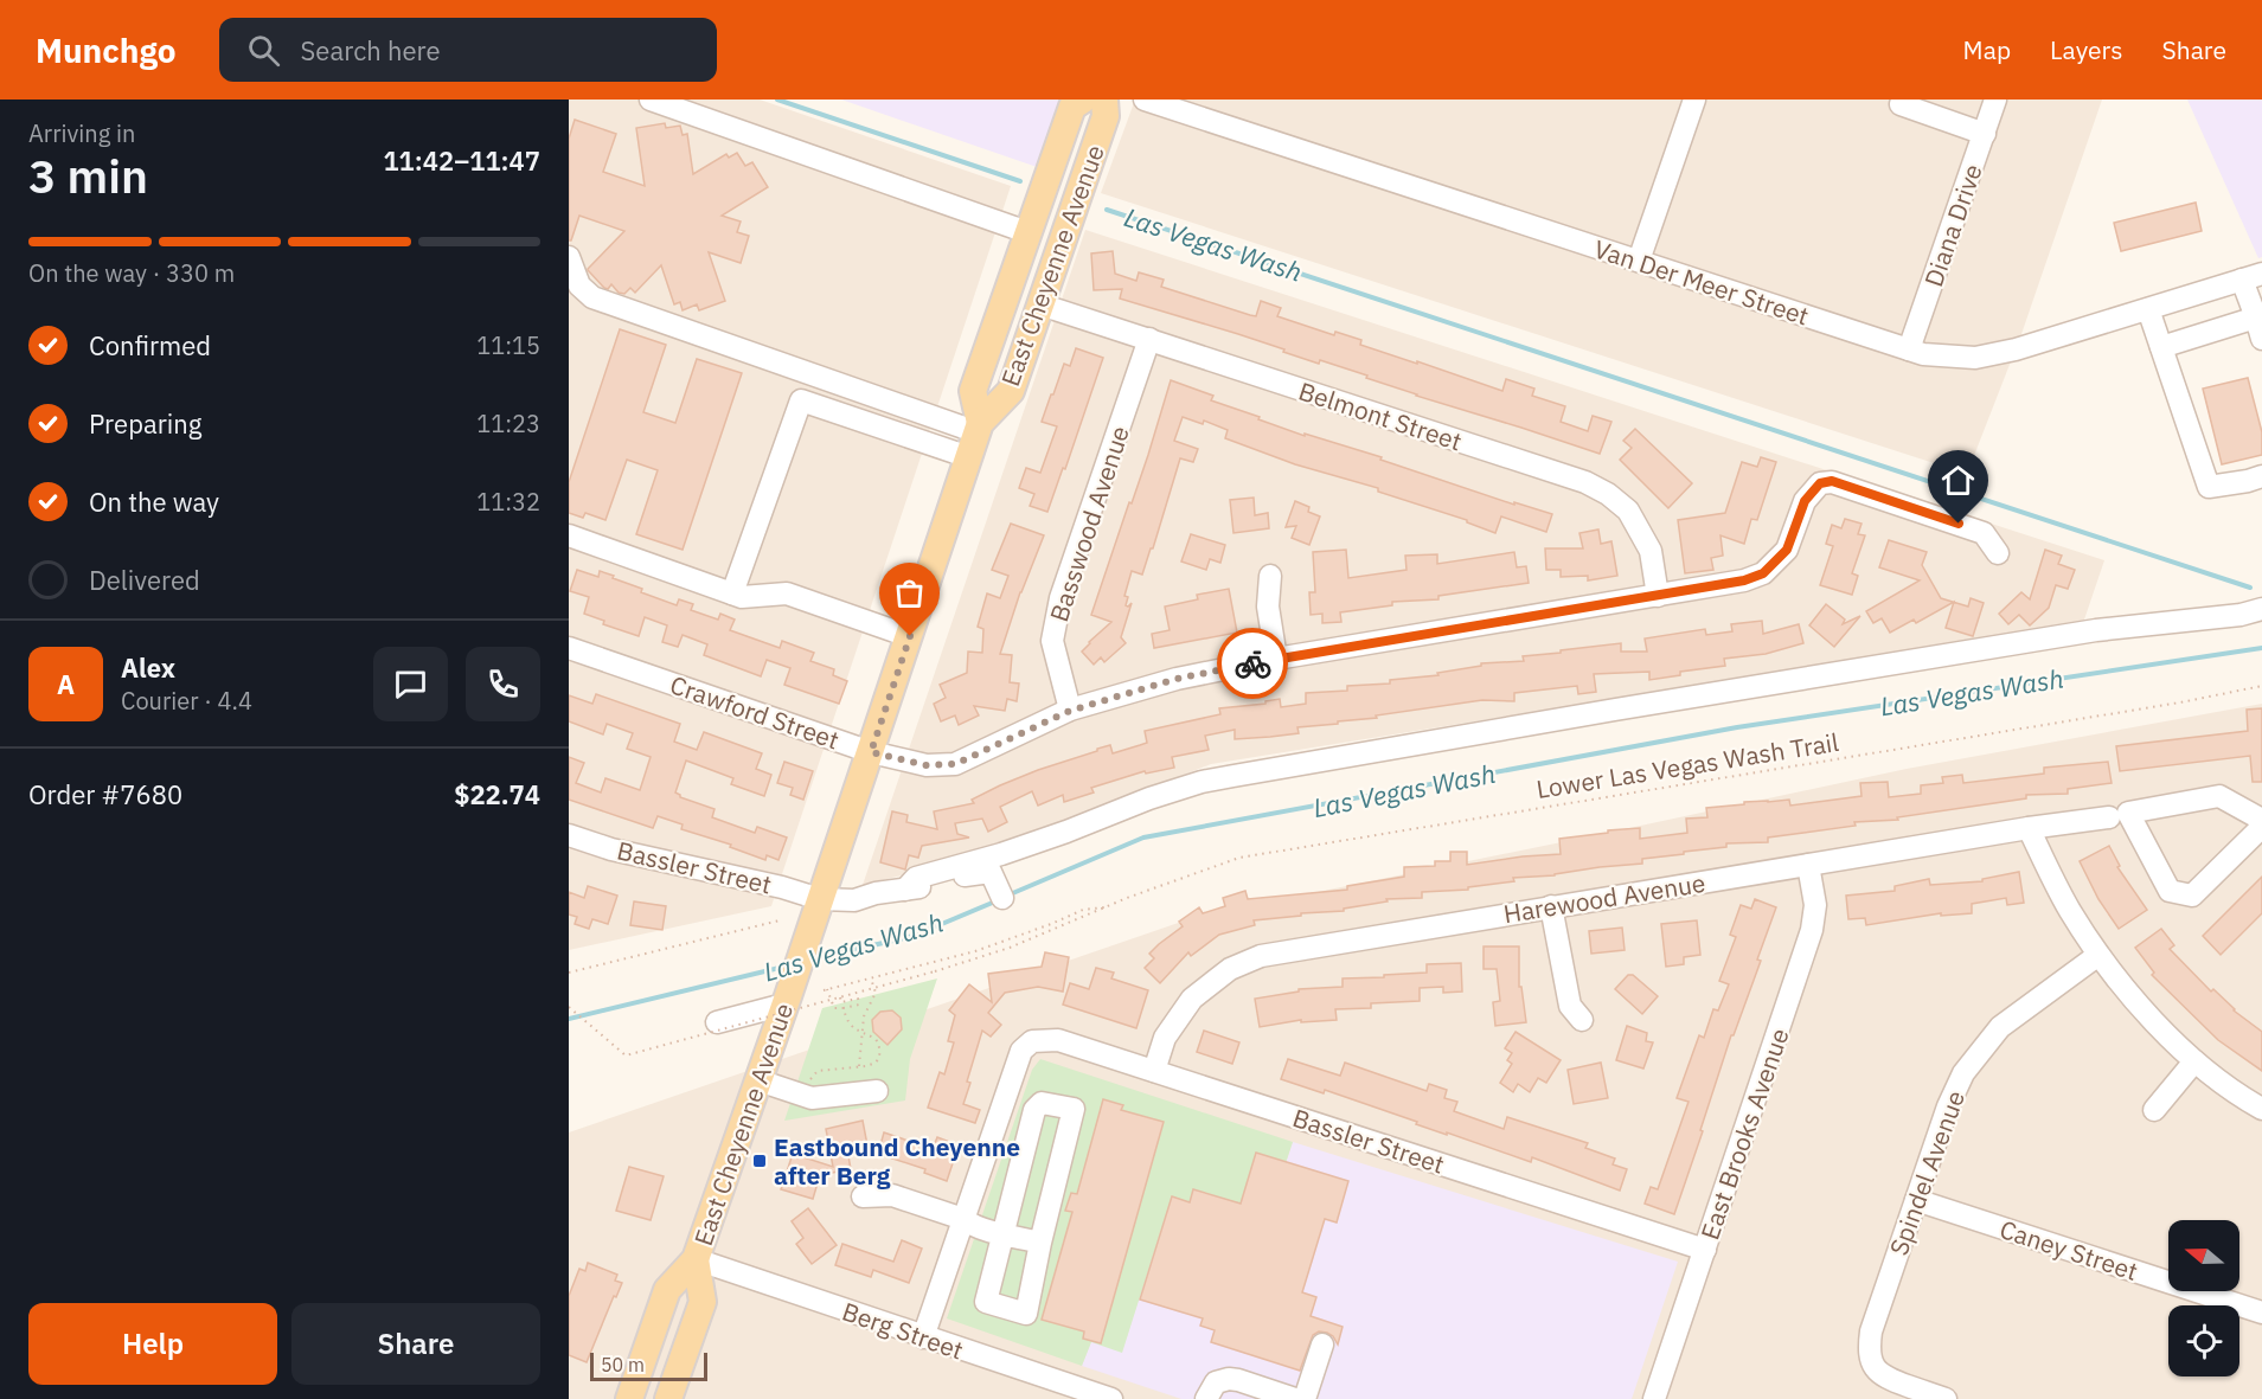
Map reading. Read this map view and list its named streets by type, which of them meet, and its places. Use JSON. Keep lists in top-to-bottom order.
{
  "streets": {
    "main road": ["East Cheyenne Avenue"],
    "street": [
      "Diana Drive",
      "Van Der Meer Street",
      "Belmont Street",
      "Basswood Avenue",
      "Crawford Street",
      "Bassler Street",
      "Harewood Avenue",
      "East Brooks Avenue",
      "Spindel Avenue",
      "Caney Street",
      "Berg Street"
    ],
    "path": ["Lower Las Vegas Wash Trail"]
  },
  "crossings": [
    ["Diana Drive", "Van Der Meer Street"],
    ["East Cheyenne Avenue", "Belmont Street"],
    ["East Cheyenne Avenue", "Crawford Street"],
    ["East Cheyenne Avenue", "Bassler Street"],
    ["East Cheyenne Avenue", "Berg Street"],
    ["Belmont Street", "Basswood Avenue"],
    ["Belmont Street", "Crawford Street"],
    ["Basswood Avenue", "Crawford Street"],
    ["Bassler Street", "Harewood Avenue"],
    ["Bassler Street", "East Brooks Avenue"],
    ["Harewood Avenue", "East Brooks Avenue"],
    ["Spindel Avenue", "Caney Street"]
  ],
  "water": ["Las Vegas Wash"],
  "places": {
    "transit": ["Eastbound Cheyenne after Berg"]
  },
  "scale_bar": "50 m",
  "north": "left",
  "page": {
    "header": "Munchgo",
    "search": "Search here",
    "nav": ["Map", "Layers", "Share"],
    "heading": ["3 min", "Arriving in", "11:42–11:47"],
    "panel": [
      "Alex",
      "Courier · 4.4",
      "Order #7680",
      "$22.74"
    ],
    "bar": "On the way · 330 m",
    "list": [
      ["Confirmed", "11:15"],
      ["Preparing", "11:23"],
      ["On the way", "11:32"],
      "Delivered"
    ],
    "round": "A",
    "buttons": ["Help", "Share"],
    "scale": "50 m"
  }
}
